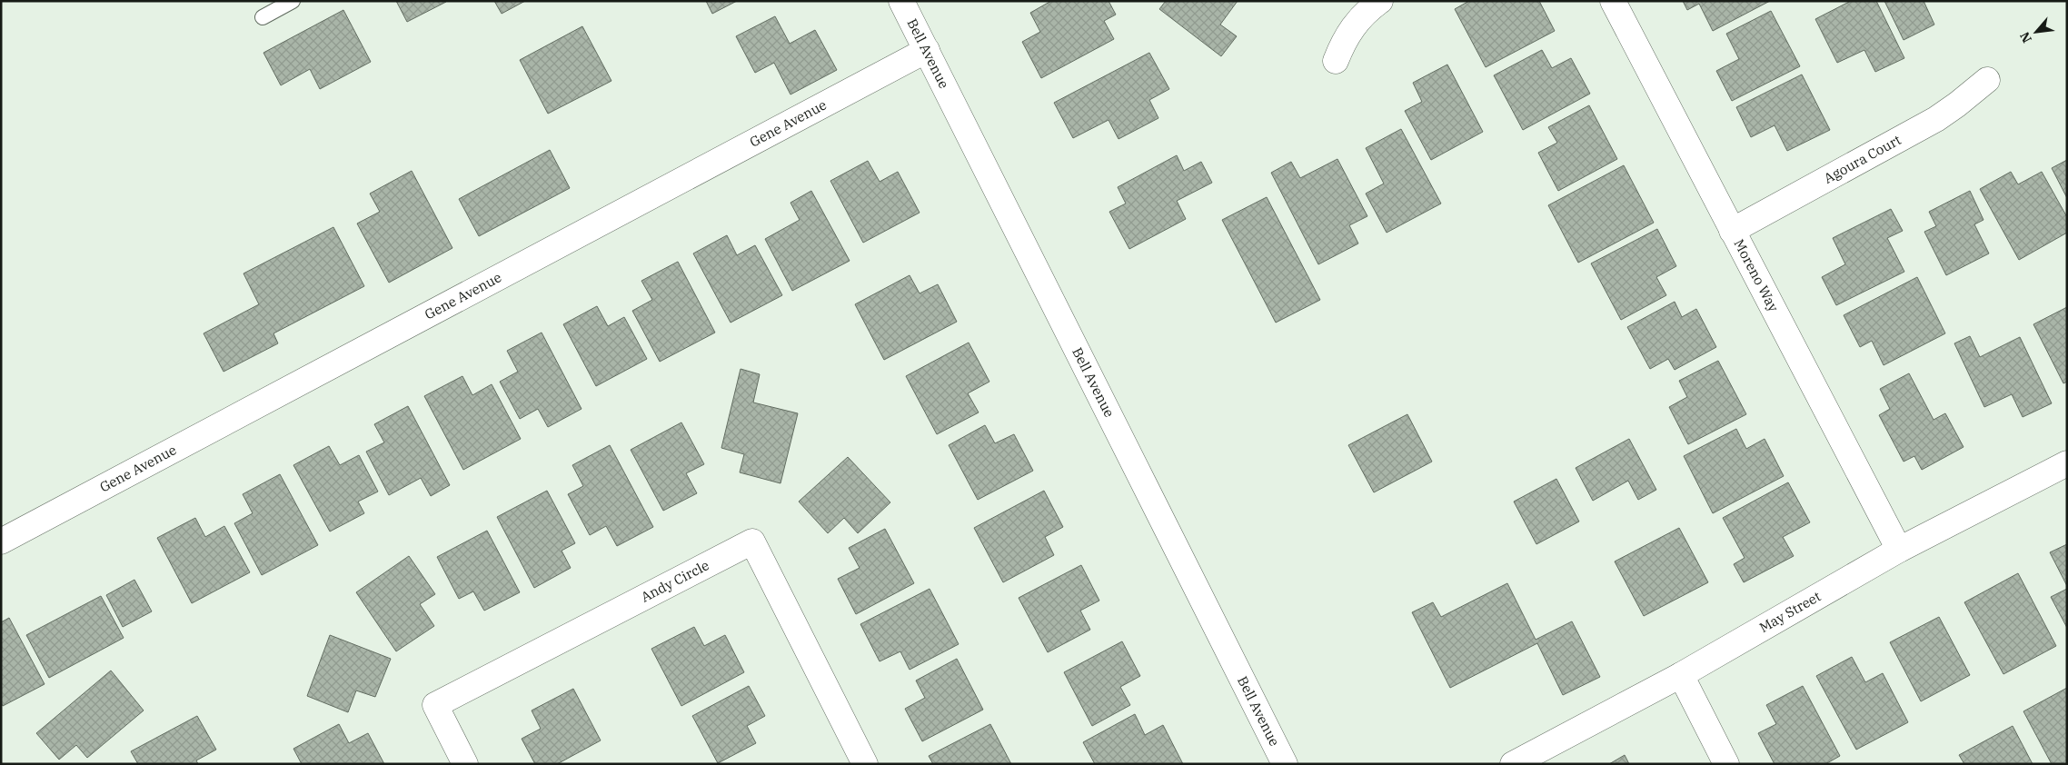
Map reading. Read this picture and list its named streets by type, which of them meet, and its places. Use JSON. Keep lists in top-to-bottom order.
{
  "streets": {
    "street": [
      "Bell Avenue",
      "Gene Avenue",
      "Agoura Court",
      "Moreno Way",
      "Andy Circle",
      "May Street"
    ]
  },
  "crossings": [
    ["Bell Avenue", "Gene Avenue"],
    ["Agoura Court", "Moreno Way"],
    ["Moreno Way", "May Street"]
  ],
  "north": "bottom left"
}
